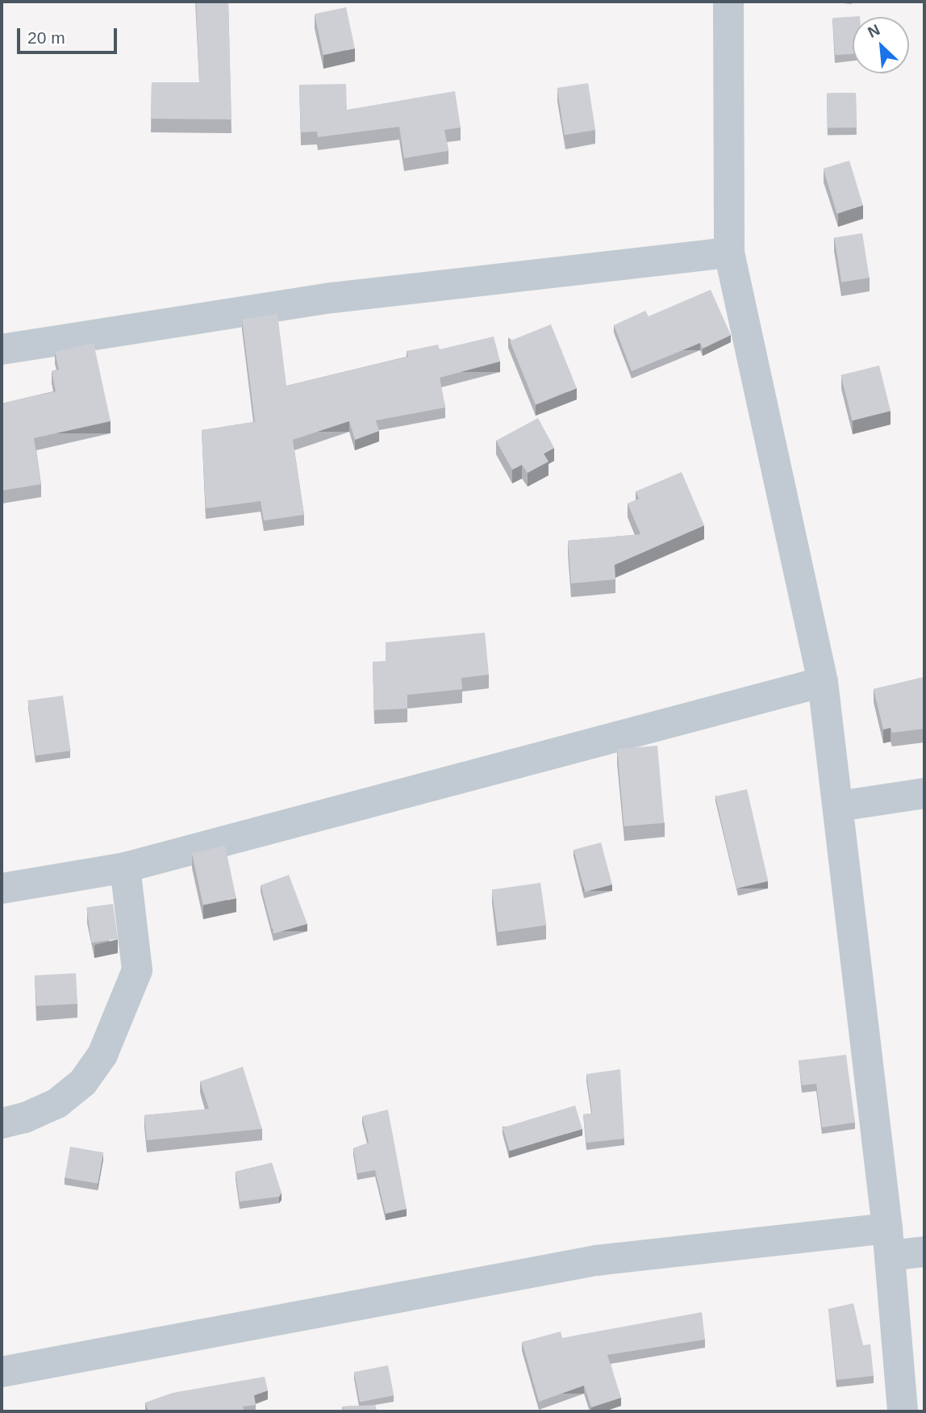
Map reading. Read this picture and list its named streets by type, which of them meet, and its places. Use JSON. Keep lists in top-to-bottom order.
{
  "scale_bar": "20 m",
  "north": "top left"
}
